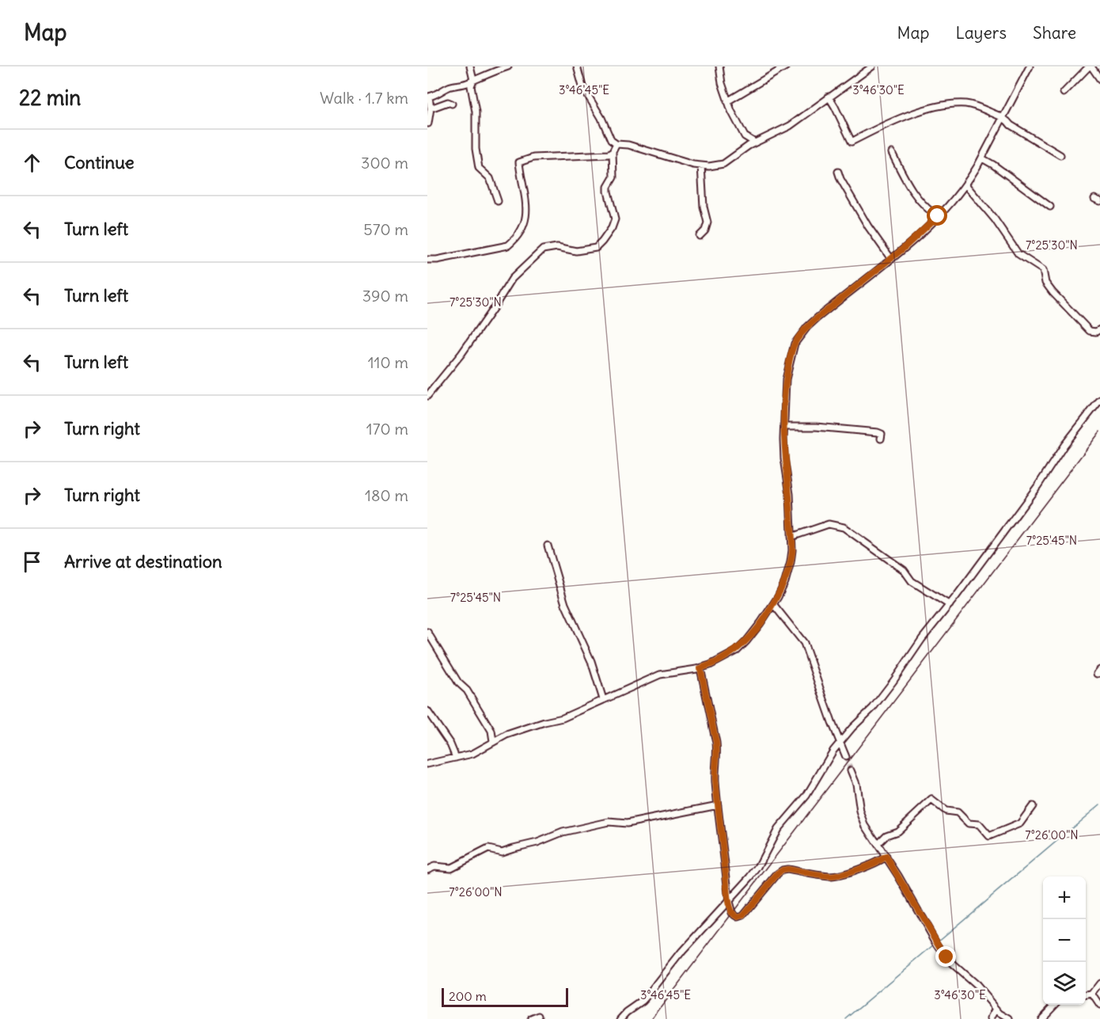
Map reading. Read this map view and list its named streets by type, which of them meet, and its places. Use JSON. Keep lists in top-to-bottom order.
{
  "scale_bar": "200 m",
  "page": {
    "header": "Map",
    "nav": ["Map", "Layers", "Share"],
    "heading": ["22 min", "Walk · 1.7 km"],
    "list": [
      ["Continue", "300 m"],
      ["Turn left", "570 m"],
      ["Turn left", "390 m"],
      ["Turn left", "110 m"],
      ["Turn right", "170 m"],
      ["Turn right", "180 m"],
      "Arrive at destination"
    ],
    "map_buttons": ["+", "−"],
    "scale": "200 m"
  },
  "coordinates": [
    "3°46'45\"E",
    "3°46'30\"E",
    "7°25'30\"N",
    "7°25'45\"N",
    "7°26'00\"N"
  ]
}
